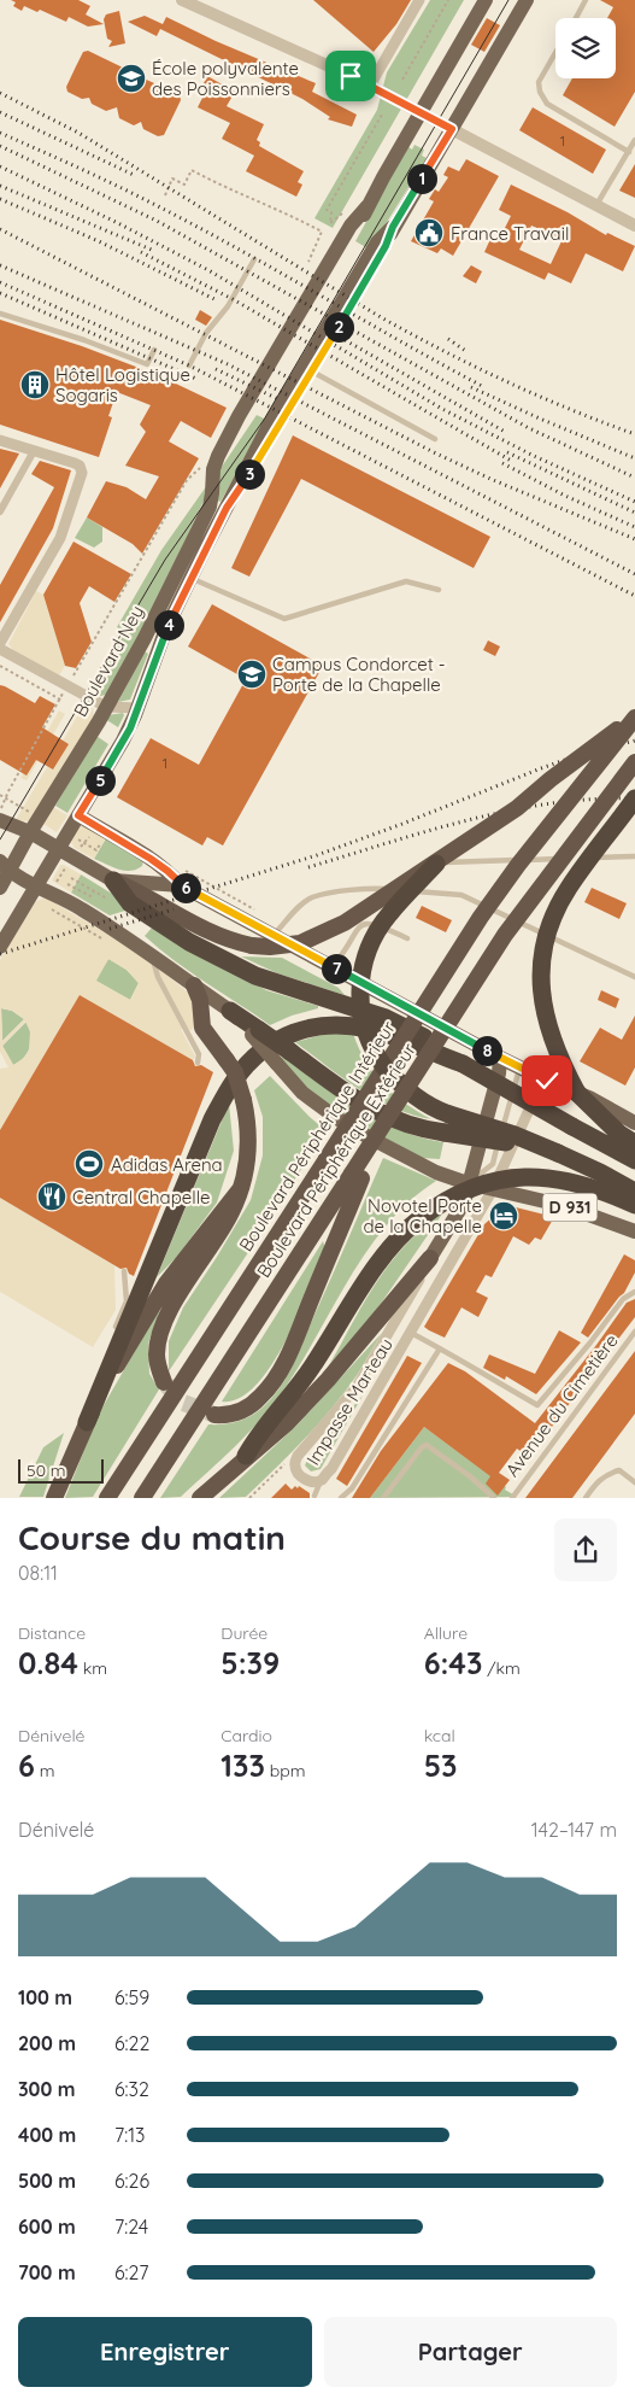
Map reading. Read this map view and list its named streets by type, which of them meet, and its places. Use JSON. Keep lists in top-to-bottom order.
{
  "streets": {
    "highway": ["Boulevard Périphérique Intérieur", "Boulevard Périphérique Extérieur"],
    "main road": ["Boulevard Ney", "D 931"],
    "street": ["Impasse Marteau"],
    "lane": ["Avenue du Cimetière"]
  },
  "crossings": [
    ["D 931", "Impasse Marteau"]
  ],
  "places": {
    "school or university": ["École polyvalente des Poissonniers", "Campus Condorcet - Porte de la Chapelle"],
    "public building": ["France Travail"],
    "building": ["Hôtel Logistique Sogaris"],
    "sports": ["Adidas Arena"],
    "restaurant": ["Central Chapelle"],
    "hotel": ["Novotel Porte de la Chapelle"]
  },
  "house_numbers": ["1", "1"],
  "scale_bar": "50 m",
  "page": {
    "pins": [
      "1",
      "2",
      "3",
      "4",
      "5",
      "6",
      "7",
      "8"
    ],
    "scale": "50 m",
    "heading": ["Course du matin", "08:11"],
    "stats": [
      ["Distance", "0.84 km"],
      ["Durée", "5:39"],
      ["Allure", "6:43 /km"],
      ["Dénivelé", "6 m"],
      ["Cardio", "133 bpm"],
      ["kcal", "53"]
    ],
    "chart": ["Dénivelé", "142–147 m"],
    "list": [
      {
        "name": "100 m",
        "note": "6:59"
      },
      {
        "name": "200 m",
        "note": "6:22"
      },
      {
        "name": "300 m",
        "note": "6:32"
      },
      {
        "name": "400 m",
        "note": "7:13"
      },
      {
        "name": "500 m",
        "note": "6:26"
      },
      {
        "name": "600 m",
        "note": "7:24"
      },
      {
        "name": "700 m",
        "note": "6:27"
      }
    ],
    "buttons": ["Enregistrer", "Partager"]
  }
}
